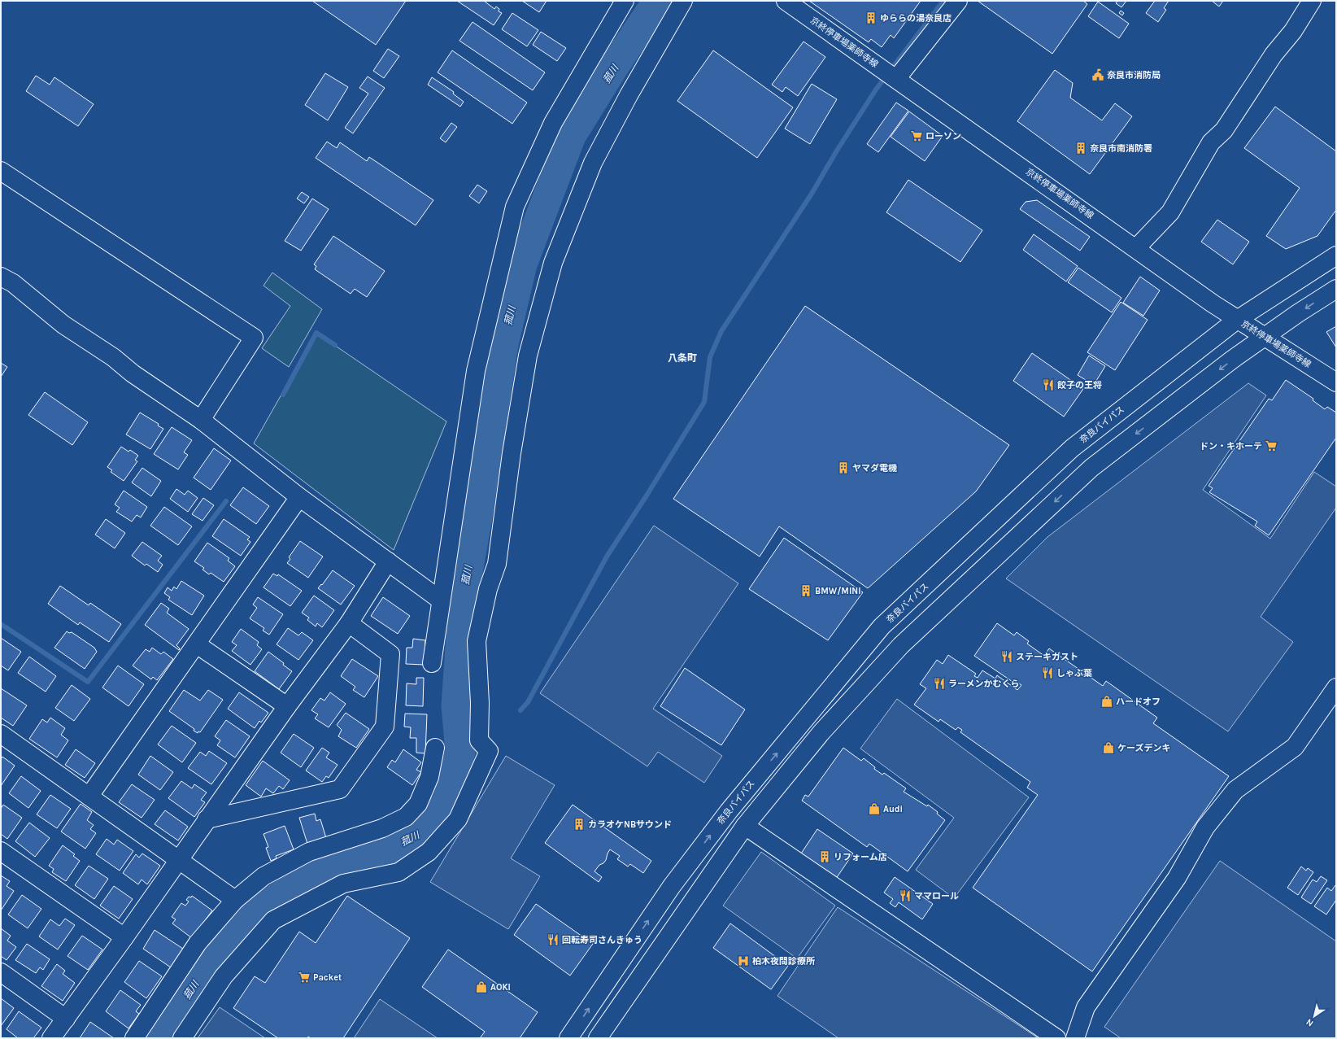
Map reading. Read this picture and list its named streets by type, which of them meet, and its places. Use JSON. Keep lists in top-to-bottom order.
{
  "streets": {
    "main road": ["京終停車場薬師寺線", "奈良バイパス"]
  },
  "crossings": [
    ["京終停車場薬師寺線", "奈良バイパス"]
  ],
  "districts": ["八条町"],
  "water": ["菰川"],
  "places": {
    "building": [
      "ゆららの湯奈良店",
      "奈良市南消防署",
      "ヤマダ電機",
      "BMW/MINI",
      "カラオケNBサウンド",
      "リフォーム店"
    ],
    "public building": ["奈良市消防局"],
    "supermarket": ["ローソン", "ドン・キホーテ", "Packet"],
    "restaurant": [
      "餃子の王将",
      "ステーキガスト",
      "しゃぶ葉",
      "ラーメンかむくら",
      "ママロール",
      "回転寿司さんきゅう"
    ],
    "shop": [
      "ハードオフ",
      "ケーズデンキ",
      "Audi",
      "AOKI"
    ],
    "hospital": ["柏木夜間診療所"]
  },
  "north": "bottom left"
}
